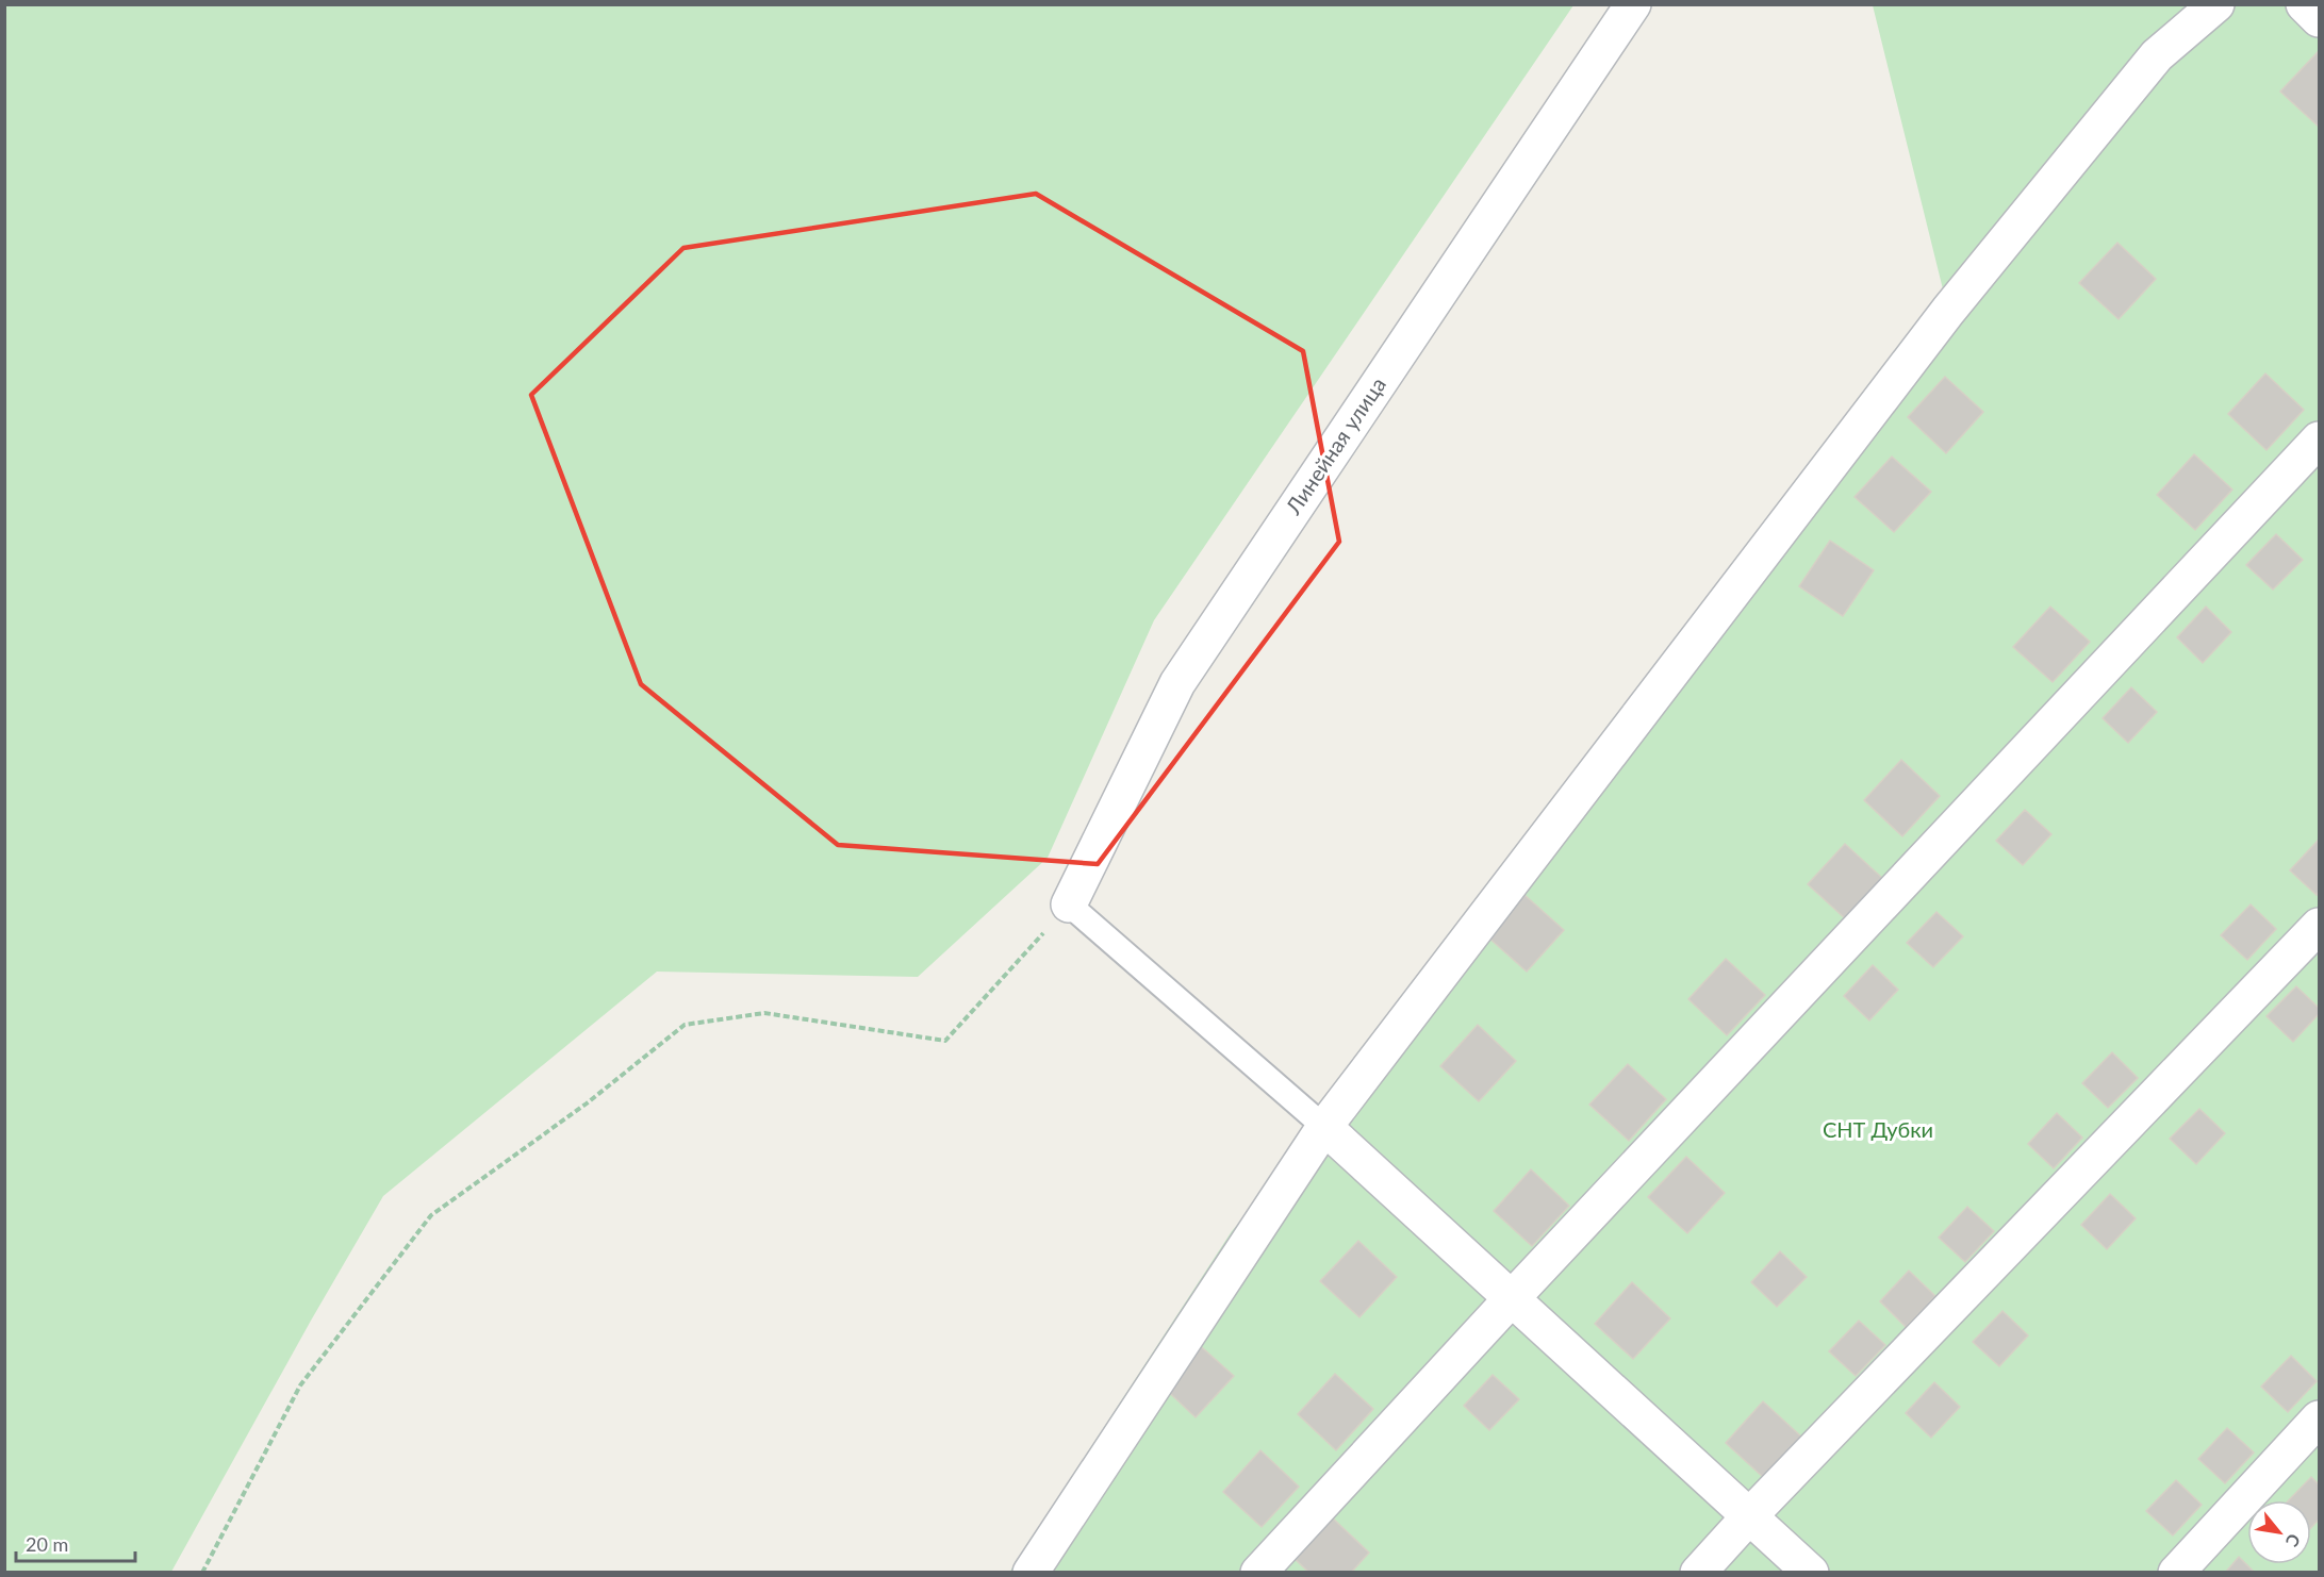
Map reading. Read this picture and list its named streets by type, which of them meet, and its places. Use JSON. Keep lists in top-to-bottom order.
{
  "streets": {
    "street": ["Линейная улица"]
  },
  "parks": ["СНТ Дубки"],
  "scale_bar": "20 m",
  "north": "bottom right"
}
